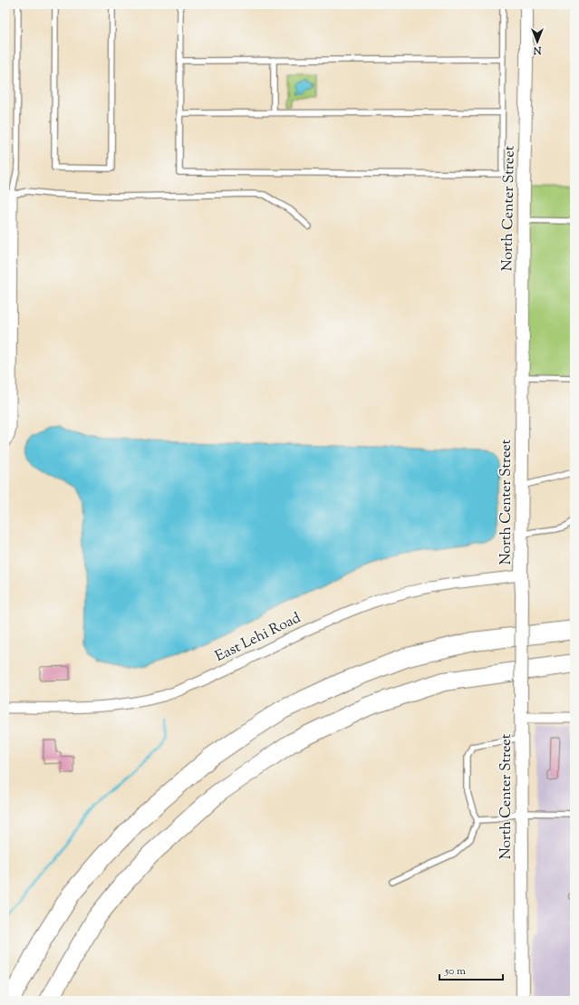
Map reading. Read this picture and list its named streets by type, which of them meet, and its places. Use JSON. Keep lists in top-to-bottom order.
{
  "streets": {
    "street": ["North Center Street", "East Lehi Road"]
  },
  "crossings": [
    ["North Center Street", "East Lehi Road"]
  ],
  "scale_bar": "50 m",
  "north": "bottom"
}
